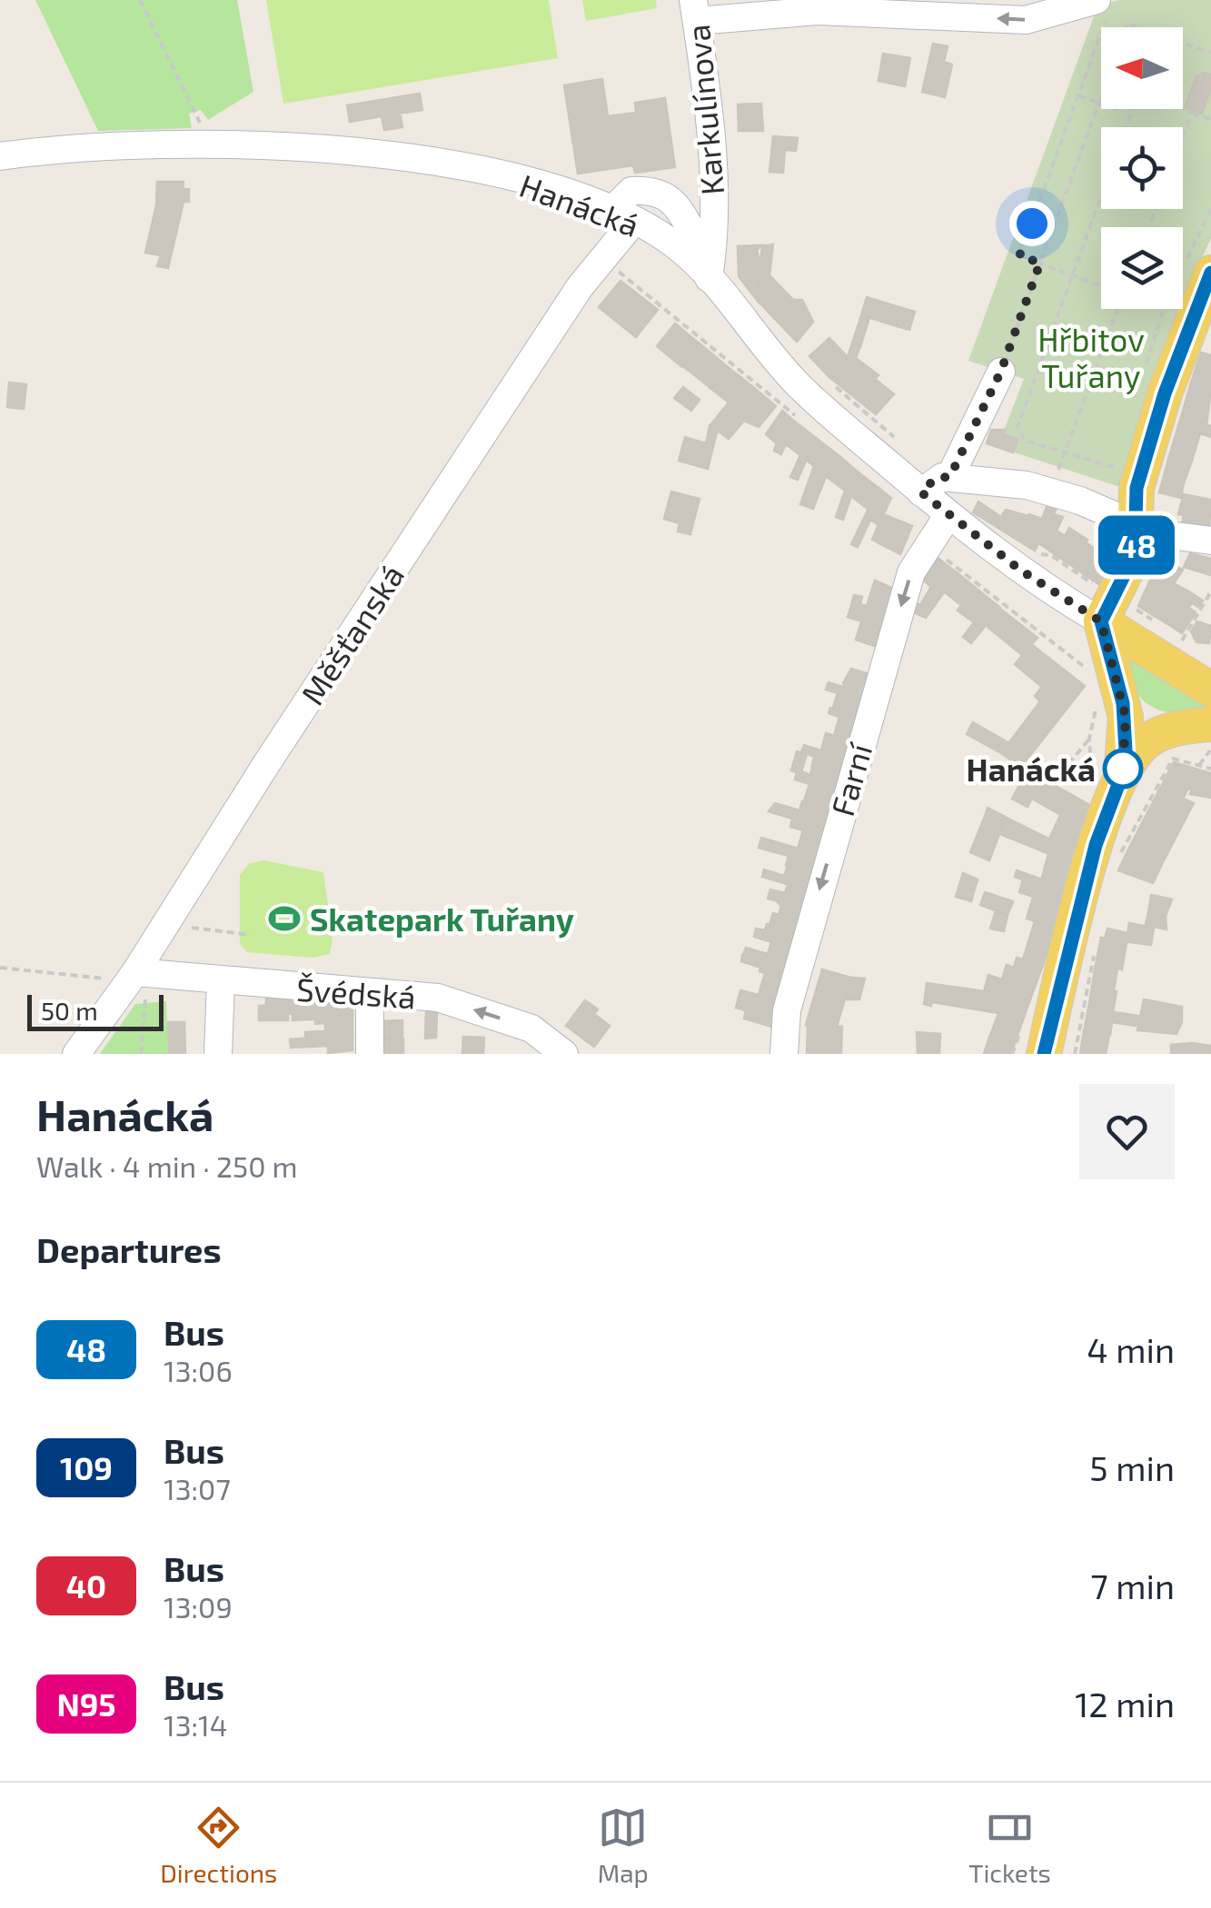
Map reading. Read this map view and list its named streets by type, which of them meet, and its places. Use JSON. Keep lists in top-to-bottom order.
{
  "streets": {
    "main road": ["Hanácká"],
    "street": [
      "Karkulínova",
      "Měšťanská",
      "Farní",
      "Švédská"
    ]
  },
  "crossings": [
    ["Karkulínova", "Hanácká"],
    ["Hanácká", "Měšťanská"],
    ["Hanácká", "Farní"],
    ["Měšťanská", "Švédská"]
  ],
  "one_way": ["Farní", "Švédská"],
  "parks": ["Hřbitov Tuřany"],
  "places": {
    "other": ["Hanácká"],
    "sports": ["Skatepark Tuřany"]
  },
  "lines": ["bus line 48"],
  "scale_bar": "50 m",
  "north": "left",
  "page": {
    "on_map": "48",
    "scale": "50 m",
    "heading": [
      ["Hanácká", "Walk · 4 min · 250 m"],
      "Departures"
    ],
    "list": [
      {
        "mark": "48",
        "name": "Bus",
        "note": "13:06",
        "value": "4 min"
      },
      {
        "mark": "109",
        "name": "Bus",
        "note": "13:07",
        "value": "5 min"
      },
      {
        "mark": "40",
        "name": "Bus",
        "note": "13:09",
        "value": "7 min"
      },
      {
        "mark": "N95",
        "name": "Bus",
        "note": "13:14",
        "value": "12 min"
      }
    ],
    "tabs": ["Directions", "Map", "Tickets"]
  }
}
